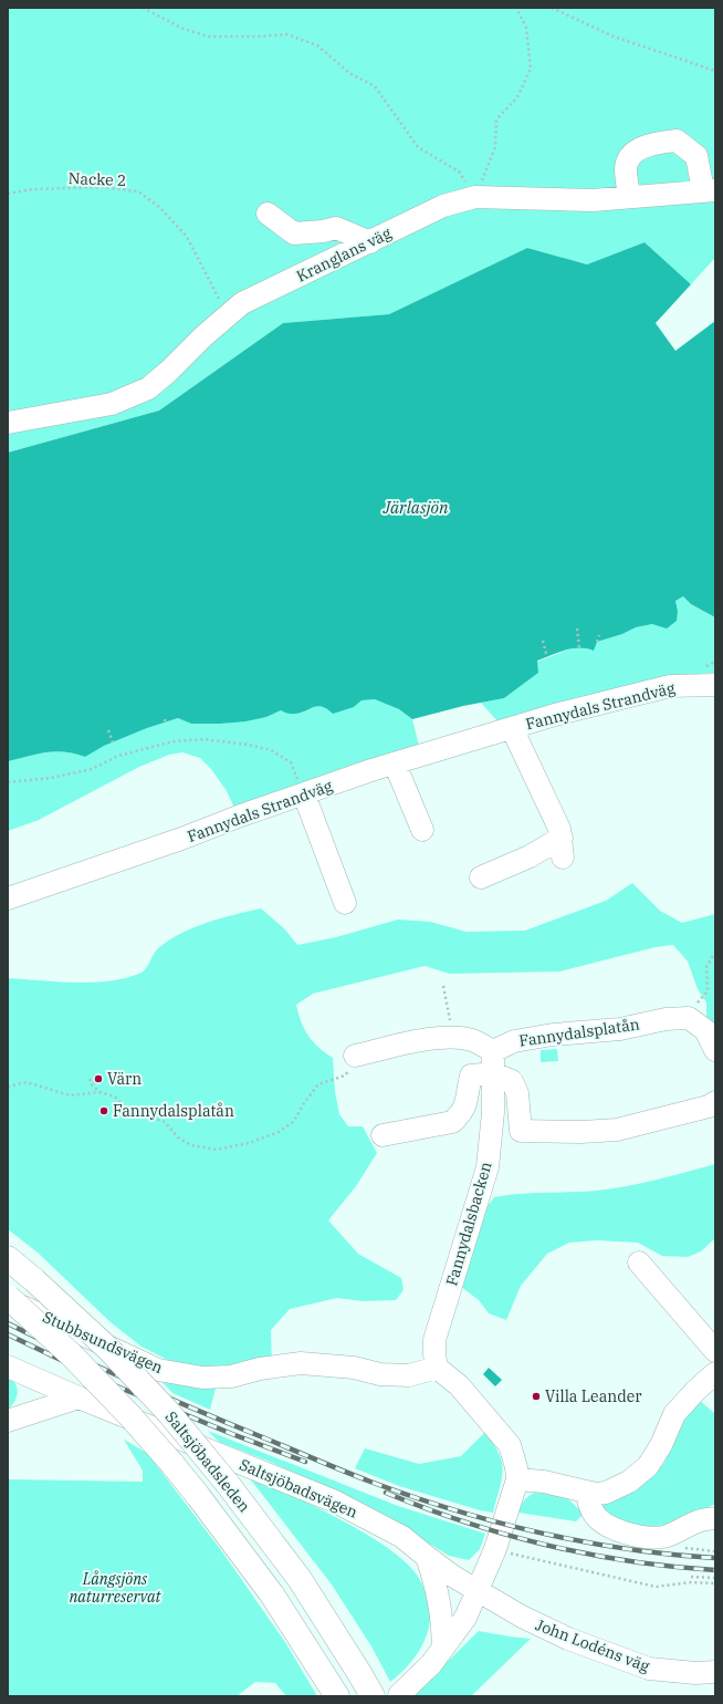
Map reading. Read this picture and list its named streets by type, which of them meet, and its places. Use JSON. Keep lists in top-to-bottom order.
{
  "streets": {
    "highway": ["Saltsjöbadsleden"],
    "street": [
      "Kranglans väg",
      "Fannydals Strandväg",
      "Fannydalsplatån",
      "Fannydalsbacken",
      "Stubbsundsvägen",
      "Saltsjöbadsvägen",
      "John Lodéns väg"
    ],
    "path": ["Nacke 2"]
  },
  "crossings": [
    ["Nacke 2", "Kranglans väg"],
    ["Fannydalsplatån", "Fannydalsbacken"],
    ["Fannydalsbacken", "Stubbsundsvägen"],
    ["Stubbsundsvägen", "Saltsjöbadsleden"],
    ["Saltsjöbadsvägen", "John Lodéns väg"]
  ],
  "water": ["Järlasjön"],
  "parks": ["Långsjöns naturreservat"],
  "places": ["Värn", "Fannydalsplatån", "Villa Leander"]
}
